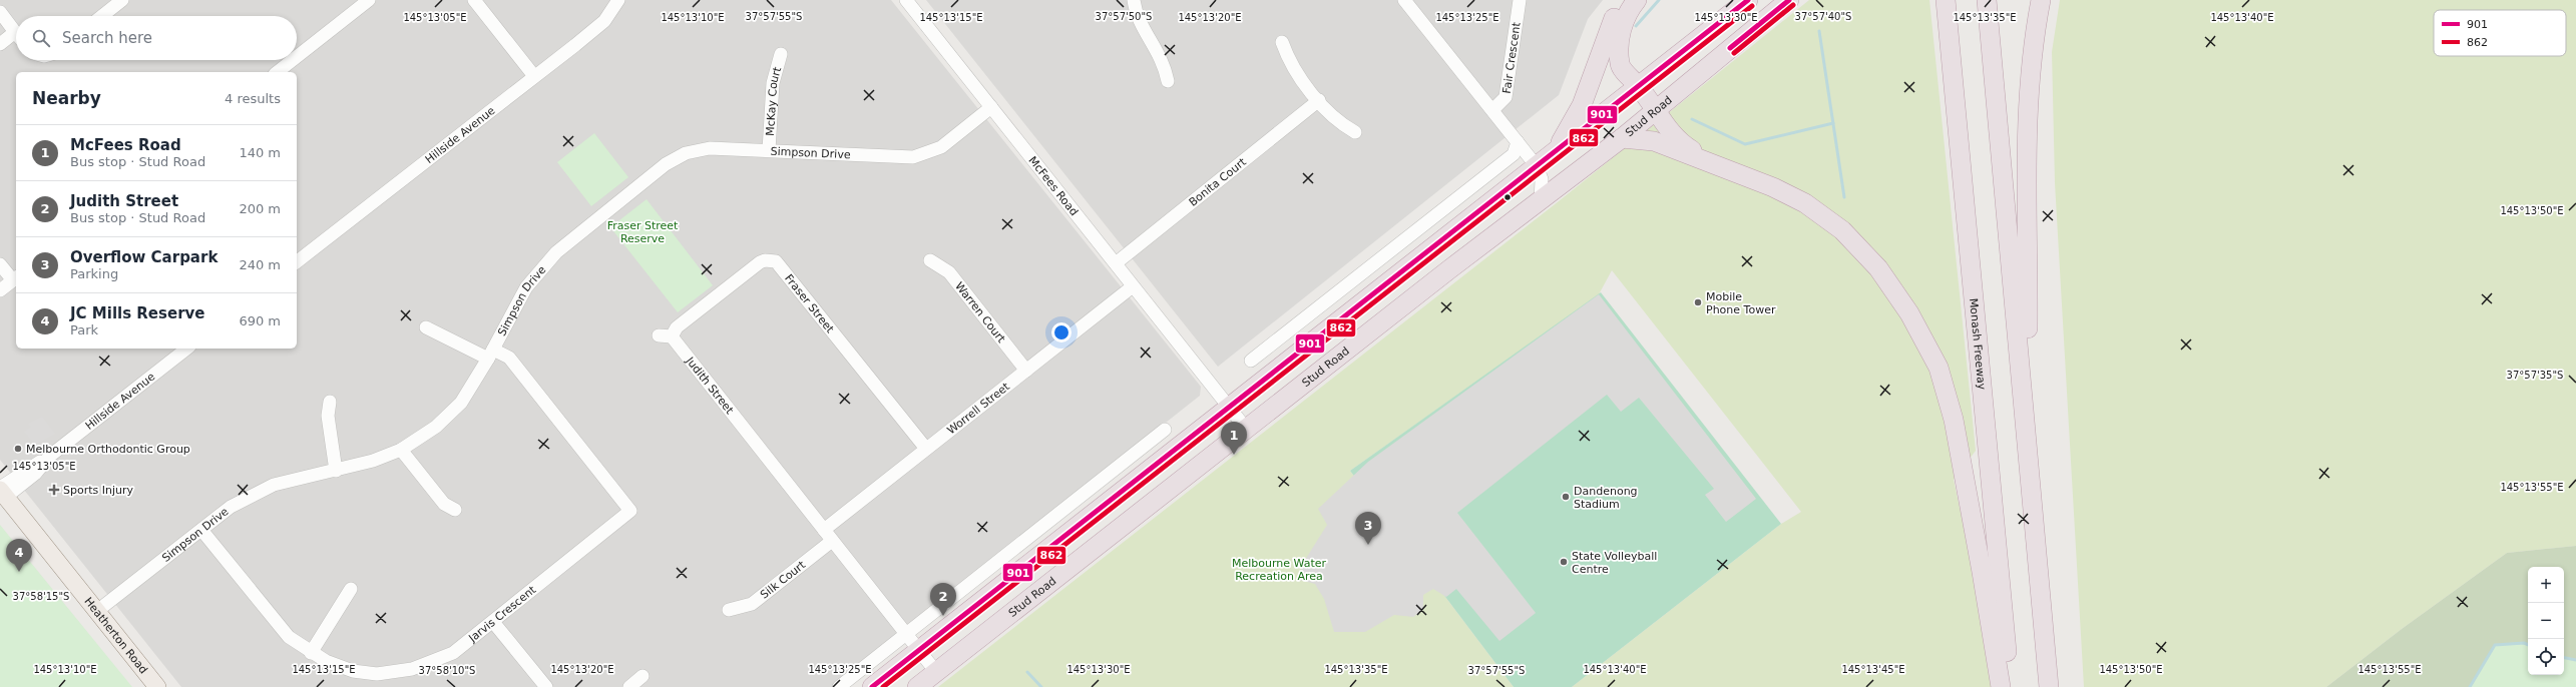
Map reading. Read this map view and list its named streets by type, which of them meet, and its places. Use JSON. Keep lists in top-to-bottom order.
{
  "streets": {
    "highway": ["Stud Road", "Monash Freeway"],
    "main road": ["Heatherton Road"],
    "street": [
      "Fair Crescent",
      "McKay Court",
      "Hillside Avenue",
      "Simpson Drive",
      "Bonita Court",
      "McFees Road",
      "Fraser Street",
      "Warren Court",
      "Judith Street",
      "Worrell Street",
      "Silk Court",
      "Jarvis Crescent"
    ]
  },
  "crossings": [
    ["McKay Court", "Simpson Drive"],
    ["Stud Road", "McFees Road"],
    ["Stud Road", "Judith Street"],
    ["Hillside Avenue", "Heatherton Road"],
    ["Simpson Drive", "McFees Road"],
    ["Simpson Drive", "Jarvis Crescent"],
    ["Simpson Drive", "Heatherton Road"],
    ["Bonita Court", "McFees Road"],
    ["McFees Road", "Worrell Street"],
    ["Fraser Street", "Judith Street"],
    ["Fraser Street", "Worrell Street"],
    ["Warren Court", "Worrell Street"],
    ["Judith Street", "Worrell Street"],
    ["Judith Street", "Silk Court"]
  ],
  "parks": ["Fraser Street Reserve", "Melbourne Water Recreation Area"],
  "places": {
    "other": [
      "Mobile Phone Tower",
      "Melbourne Orthodontic Group",
      "Dandenong Stadium",
      "State Volleyball Centre"
    ],
    "health": ["Sports Injury"]
  },
  "lines": ["transit line 901", "transit line 862"],
  "legend": ["901", "862"],
  "page": {
    "search": "Search here",
    "heading": ["Nearby", "4 results"],
    "list": [
      {
        "mark": "1",
        "name": "McFees Road",
        "note": "Bus stop · Stud Road",
        "value": "140 m"
      },
      {
        "mark": "2",
        "name": "Judith Street",
        "note": "Bus stop · Stud Road",
        "value": "200 m"
      },
      {
        "mark": "3",
        "name": "Overflow Carpark",
        "note": "Parking",
        "value": "240 m"
      },
      {
        "mark": "4",
        "name": "JC Mills Reserve",
        "note": "Park",
        "value": "690 m"
      }
    ],
    "pins": [
      "1",
      "3",
      "4",
      "2"
    ],
    "map_buttons": ["+", "−"]
  },
  "coordinates": [
    "37°57'50\"S",
    "37°57'55\"S",
    "37°57'40\"S",
    "145°13'10\"E",
    "145°13'15\"E",
    "145°13'25\"E",
    "145°13'30\"E",
    "145°13'35\"E",
    "145°13'40\"E",
    "145°13'05\"E",
    "145°13'20\"E",
    "145°13'50\"E",
    "37°57'35\"S",
    "145°13'55\"E",
    "37°58'15\"S",
    "145°13'45\"E",
    "37°58'10\"S"
  ]
}
